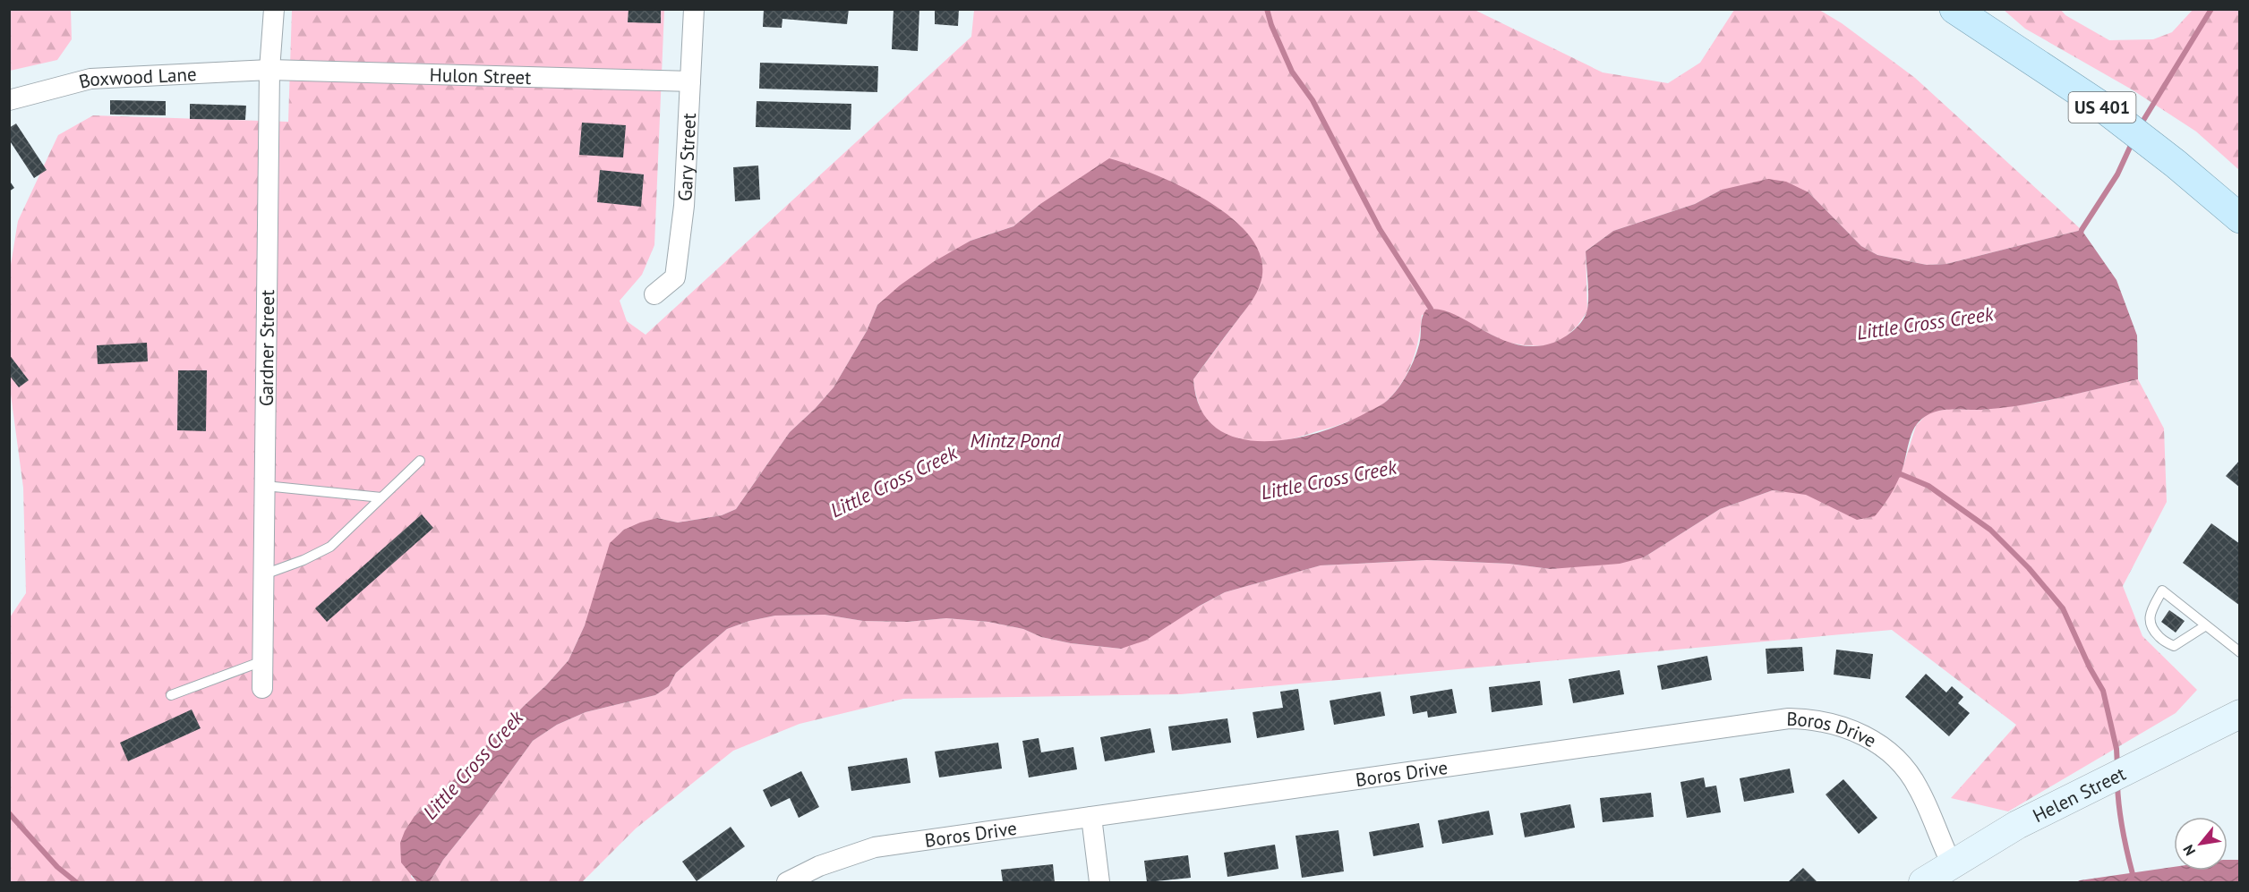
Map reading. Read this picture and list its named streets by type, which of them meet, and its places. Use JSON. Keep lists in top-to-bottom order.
{
  "streets": {
    "main road": ["US 401"],
    "street": [
      "Hulon Street",
      "Boxwood Lane",
      "Gary Street",
      "Gardner Street",
      "Boros Drive",
      "Helen Street"
    ]
  },
  "crossings": [
    ["Hulon Street", "Boxwood Lane"],
    ["Hulon Street", "Gary Street"],
    ["Hulon Street", "Gardner Street"],
    ["Boxwood Lane", "Gardner Street"],
    ["Boros Drive", "Helen Street"]
  ],
  "water": ["Little Cross Creek", "Mintz Pond"],
  "north": "bottom left"
}
